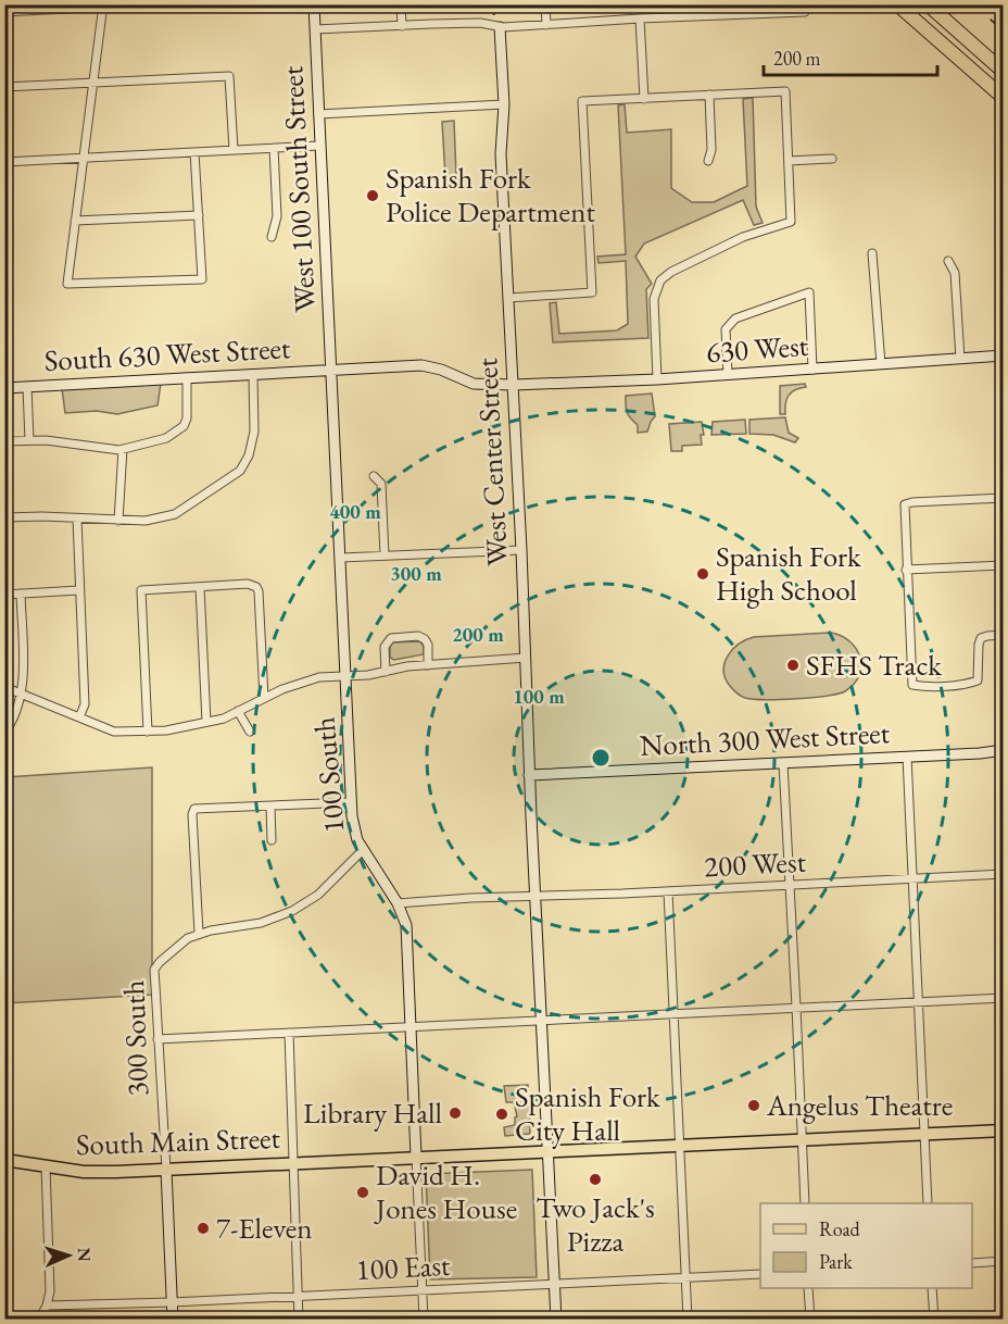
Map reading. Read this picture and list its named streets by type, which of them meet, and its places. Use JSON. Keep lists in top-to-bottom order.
{
  "streets": {
    "main road": ["South Main Street"],
    "street": [
      "West 100 South Street",
      "630 West",
      "South 630 West Street",
      "West Center Street",
      "North 300 West Street",
      "100 South",
      "200 West",
      "300 South",
      "100 East"
    ]
  },
  "crossings": [
    ["West 100 South Street", "South 630 West Street"],
    ["West 100 South Street", "100 South"],
    ["630 West", "South 630 West Street"],
    ["630 West", "West Center Street"],
    ["South 630 West Street", "West Center Street"],
    ["South 630 West Street", "100 South"],
    ["West Center Street", "North 300 West Street"],
    ["West Center Street", "200 West"],
    ["West Center Street", "South Main Street"],
    ["West Center Street", "100 East"],
    ["100 South", "200 West"],
    ["100 South", "South Main Street"],
    ["100 South", "100 East"],
    ["300 South", "South Main Street"],
    ["300 South", "100 East"]
  ],
  "places": [
    "Spanish Fork Police Department",
    "Spanish Fork High School",
    "SFHS Track",
    "Angelus Theatre",
    "Library Hall",
    "Spanish Fork City Hall",
    "Two Jack's Pizza",
    "David H. Jones House",
    "7-Eleven"
  ],
  "legend": ["Road", "Park"],
  "scale_bar": "200 m",
  "north": "right",
  "rings": [
    "400 m",
    "300 m",
    "200 m",
    "100 m"
  ]
}
